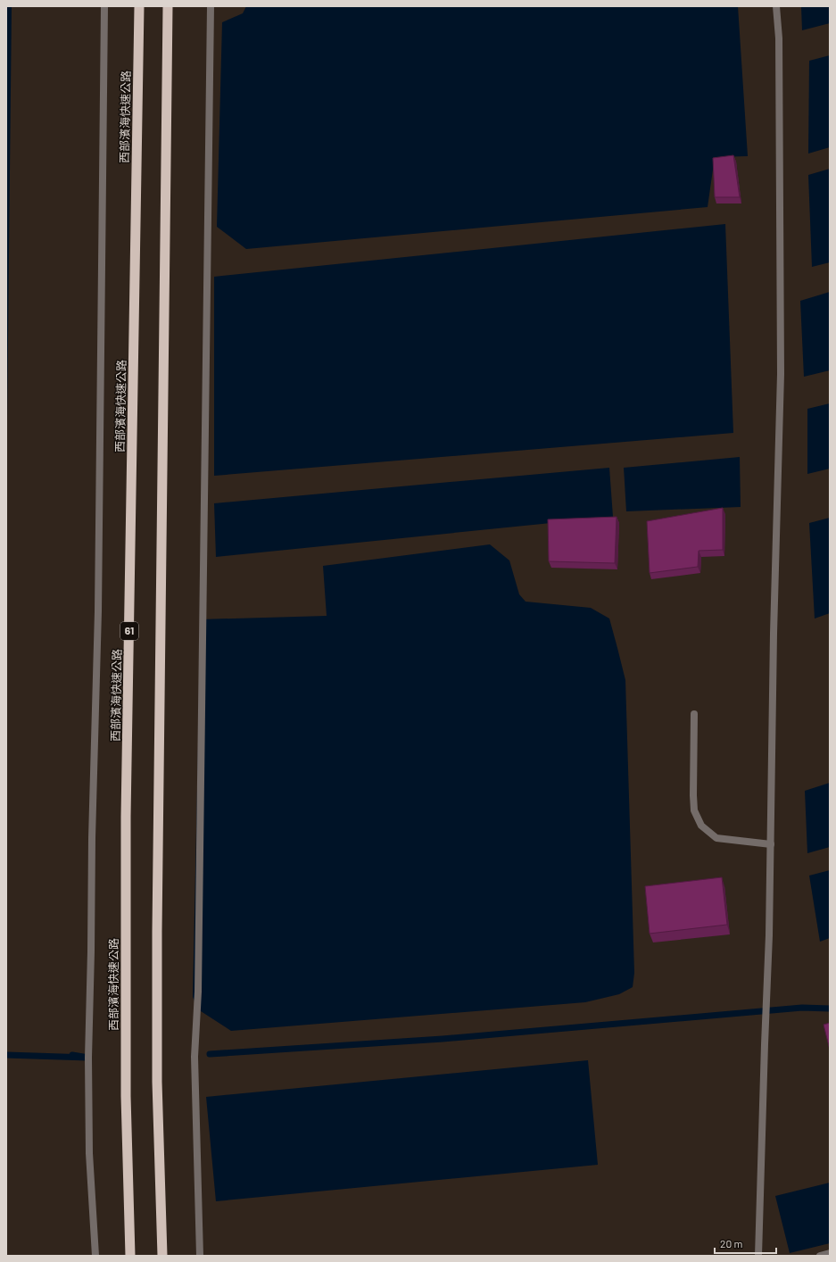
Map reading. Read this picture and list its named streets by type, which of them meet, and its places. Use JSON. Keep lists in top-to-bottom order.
{
  "streets": {
    "highway": ["西部濱海快速公路", "61"]
  },
  "scale_bar": "20 m"
}
